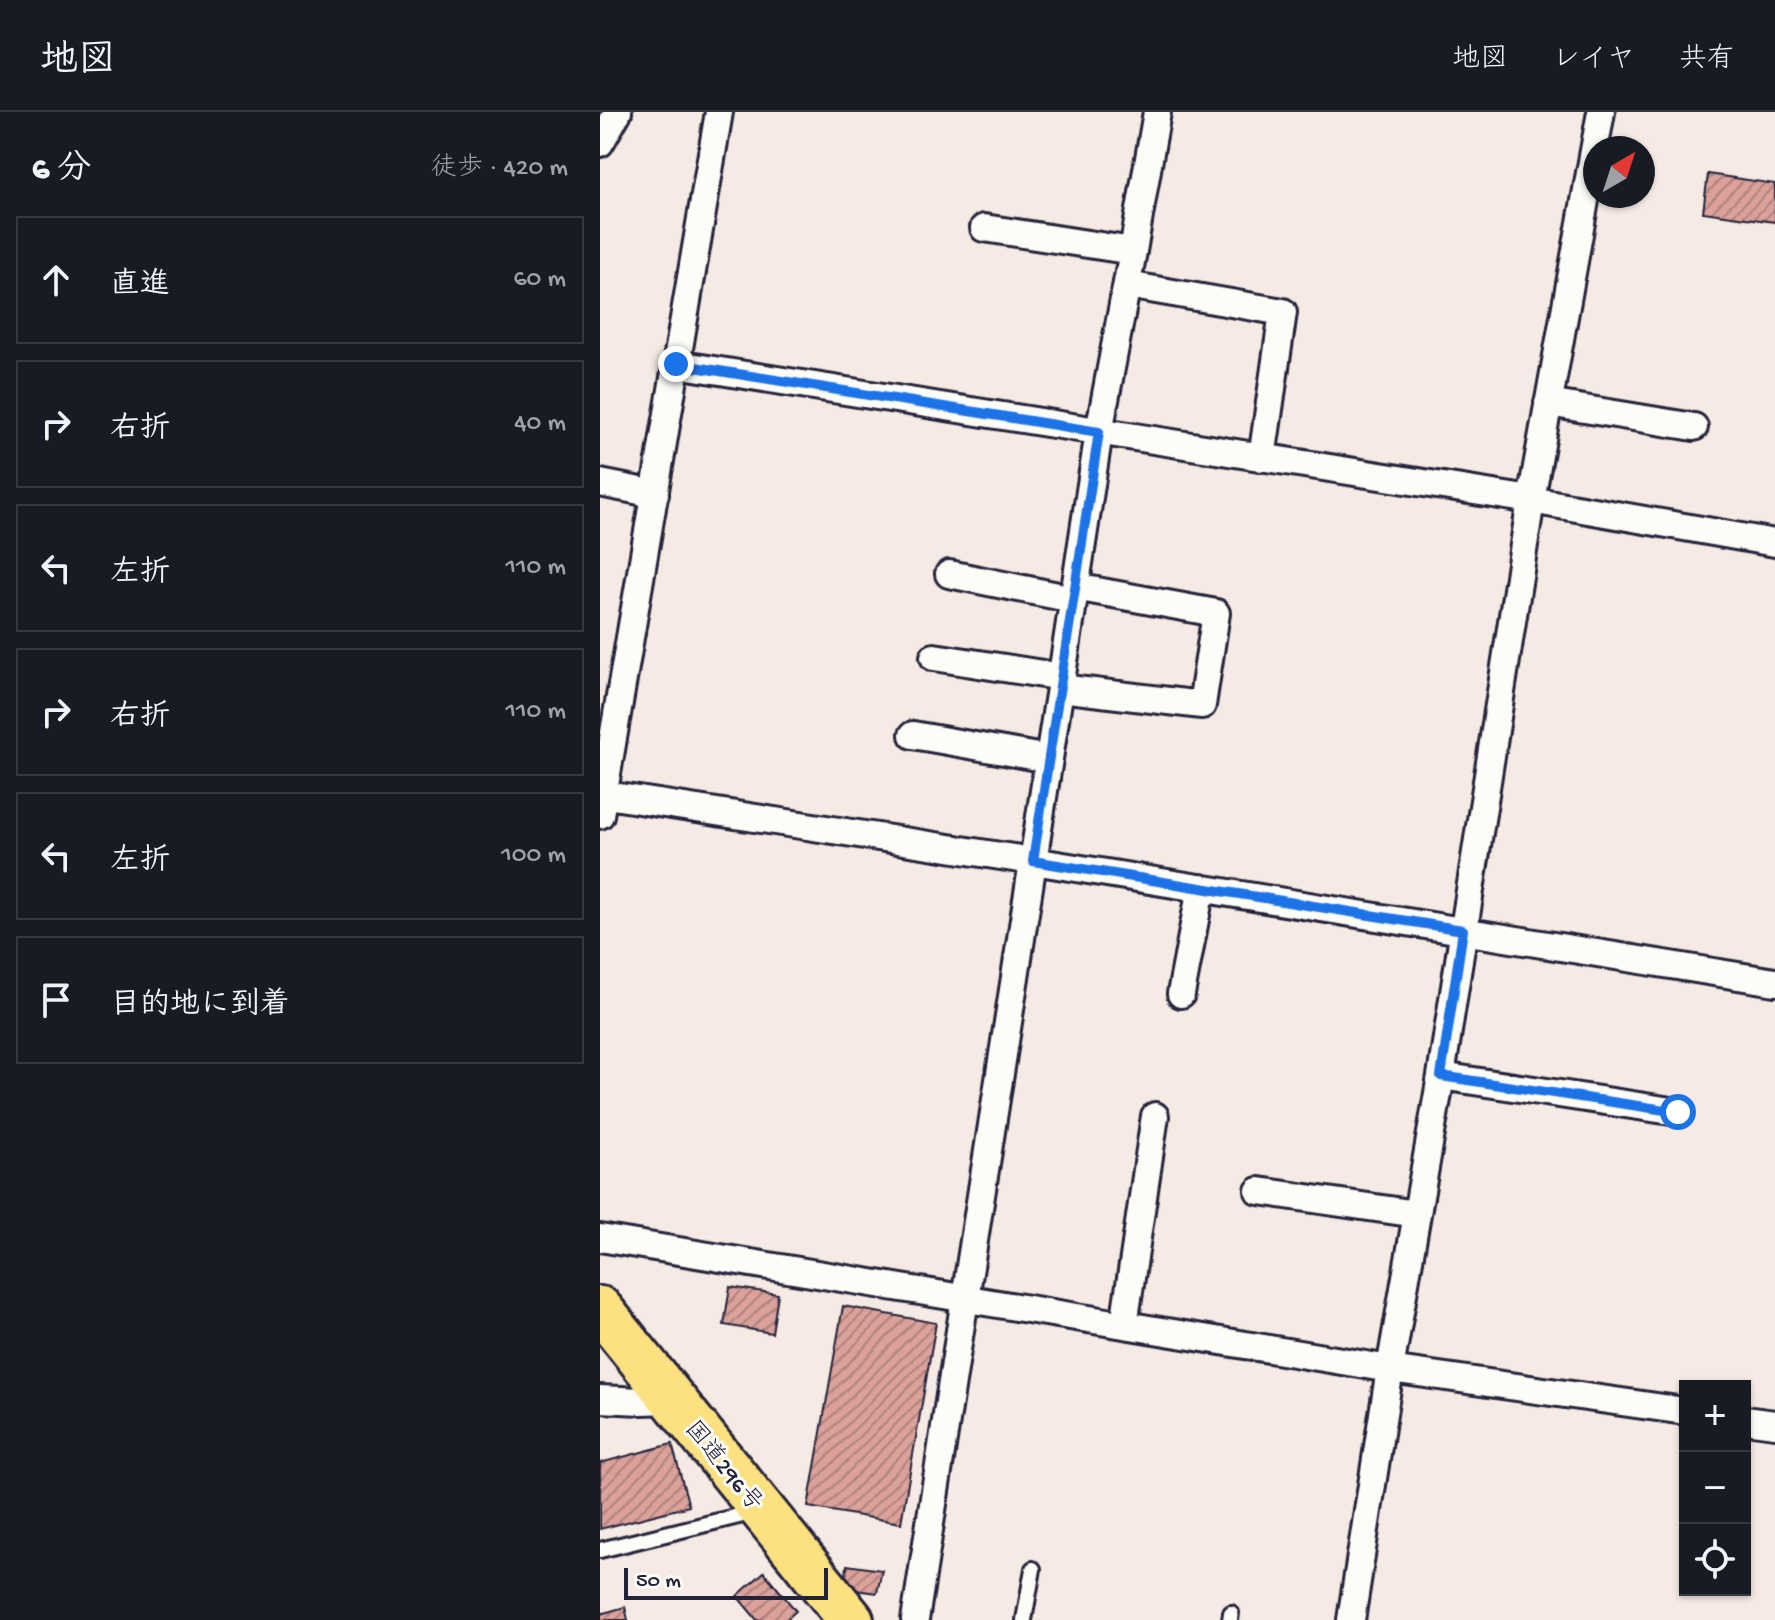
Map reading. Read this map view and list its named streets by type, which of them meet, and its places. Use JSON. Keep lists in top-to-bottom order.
{
  "streets": {
    "highway": ["国道296号"]
  },
  "scale_bar": "50 m",
  "north": "top right",
  "page": {
    "header": "地図",
    "nav": ["地図", "レイヤ", "共有"],
    "heading": ["6 分", "徒歩 · 420 m"],
    "list": [
      ["直進", "60 m"],
      ["右折", "40 m"],
      ["左折", "110 m"],
      ["右折", "110 m"],
      ["左折", "100 m"],
      "目的地に到着"
    ],
    "map_buttons": ["+", "−"],
    "scale": "50 m"
  }
}
